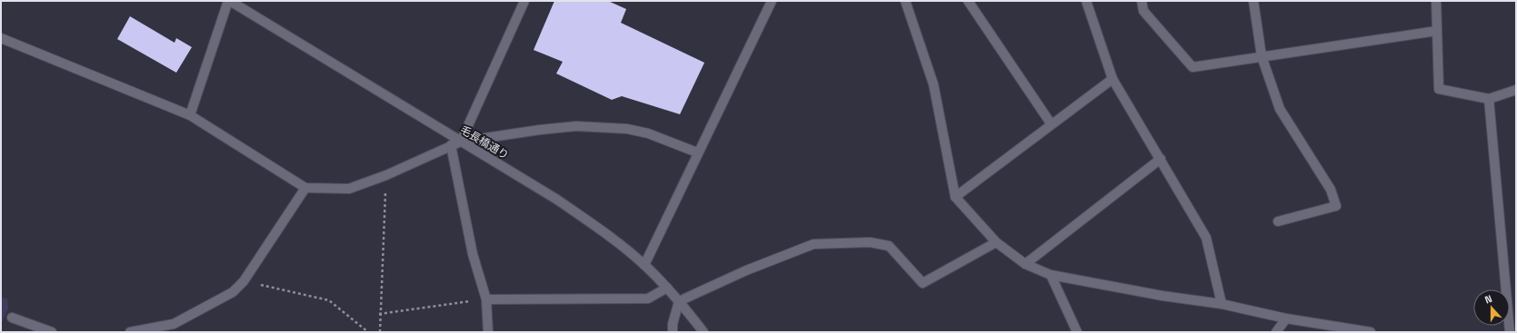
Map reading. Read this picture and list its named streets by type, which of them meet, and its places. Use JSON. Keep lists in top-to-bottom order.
{
  "streets": {
    "street": ["毛長橋通り"]
  },
  "north": "top"
}
